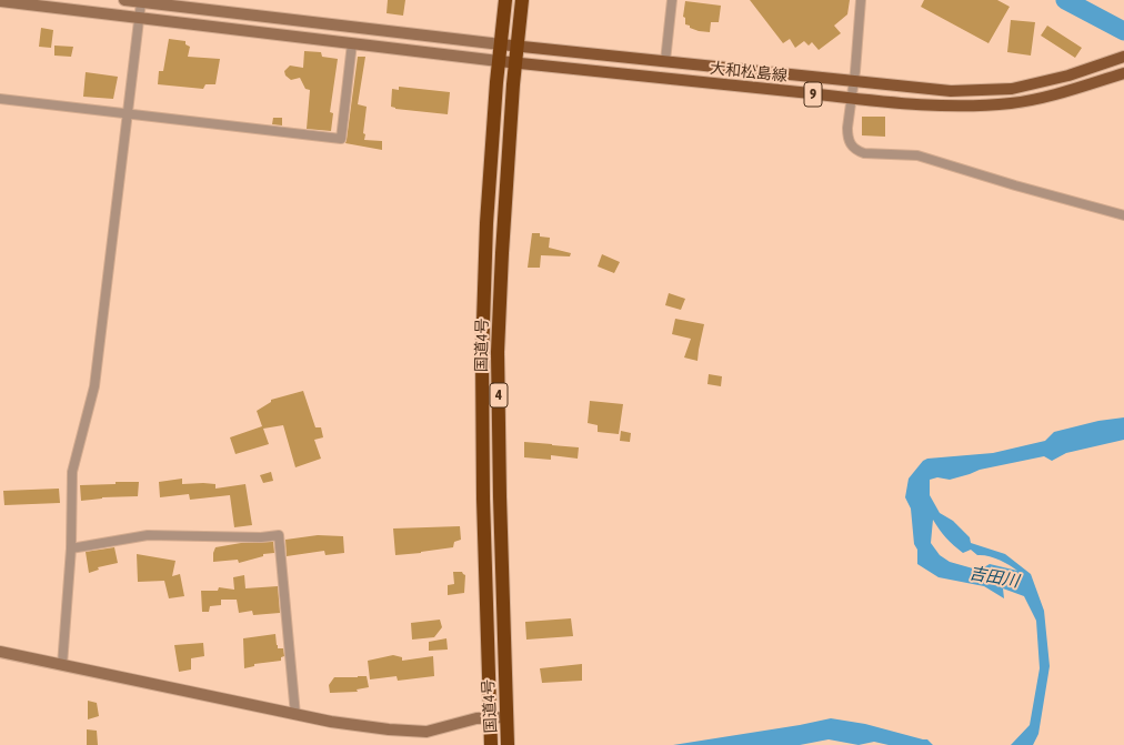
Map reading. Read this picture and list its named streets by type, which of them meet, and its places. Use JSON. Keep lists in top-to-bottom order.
{
  "streets": {
    "highway": ["国道4号", "4"],
    "main road": ["大和松島線", "9"]
  },
  "crossings": [
    ["大和松島線", "国道4号"]
  ],
  "water": ["吉田川"]
}
